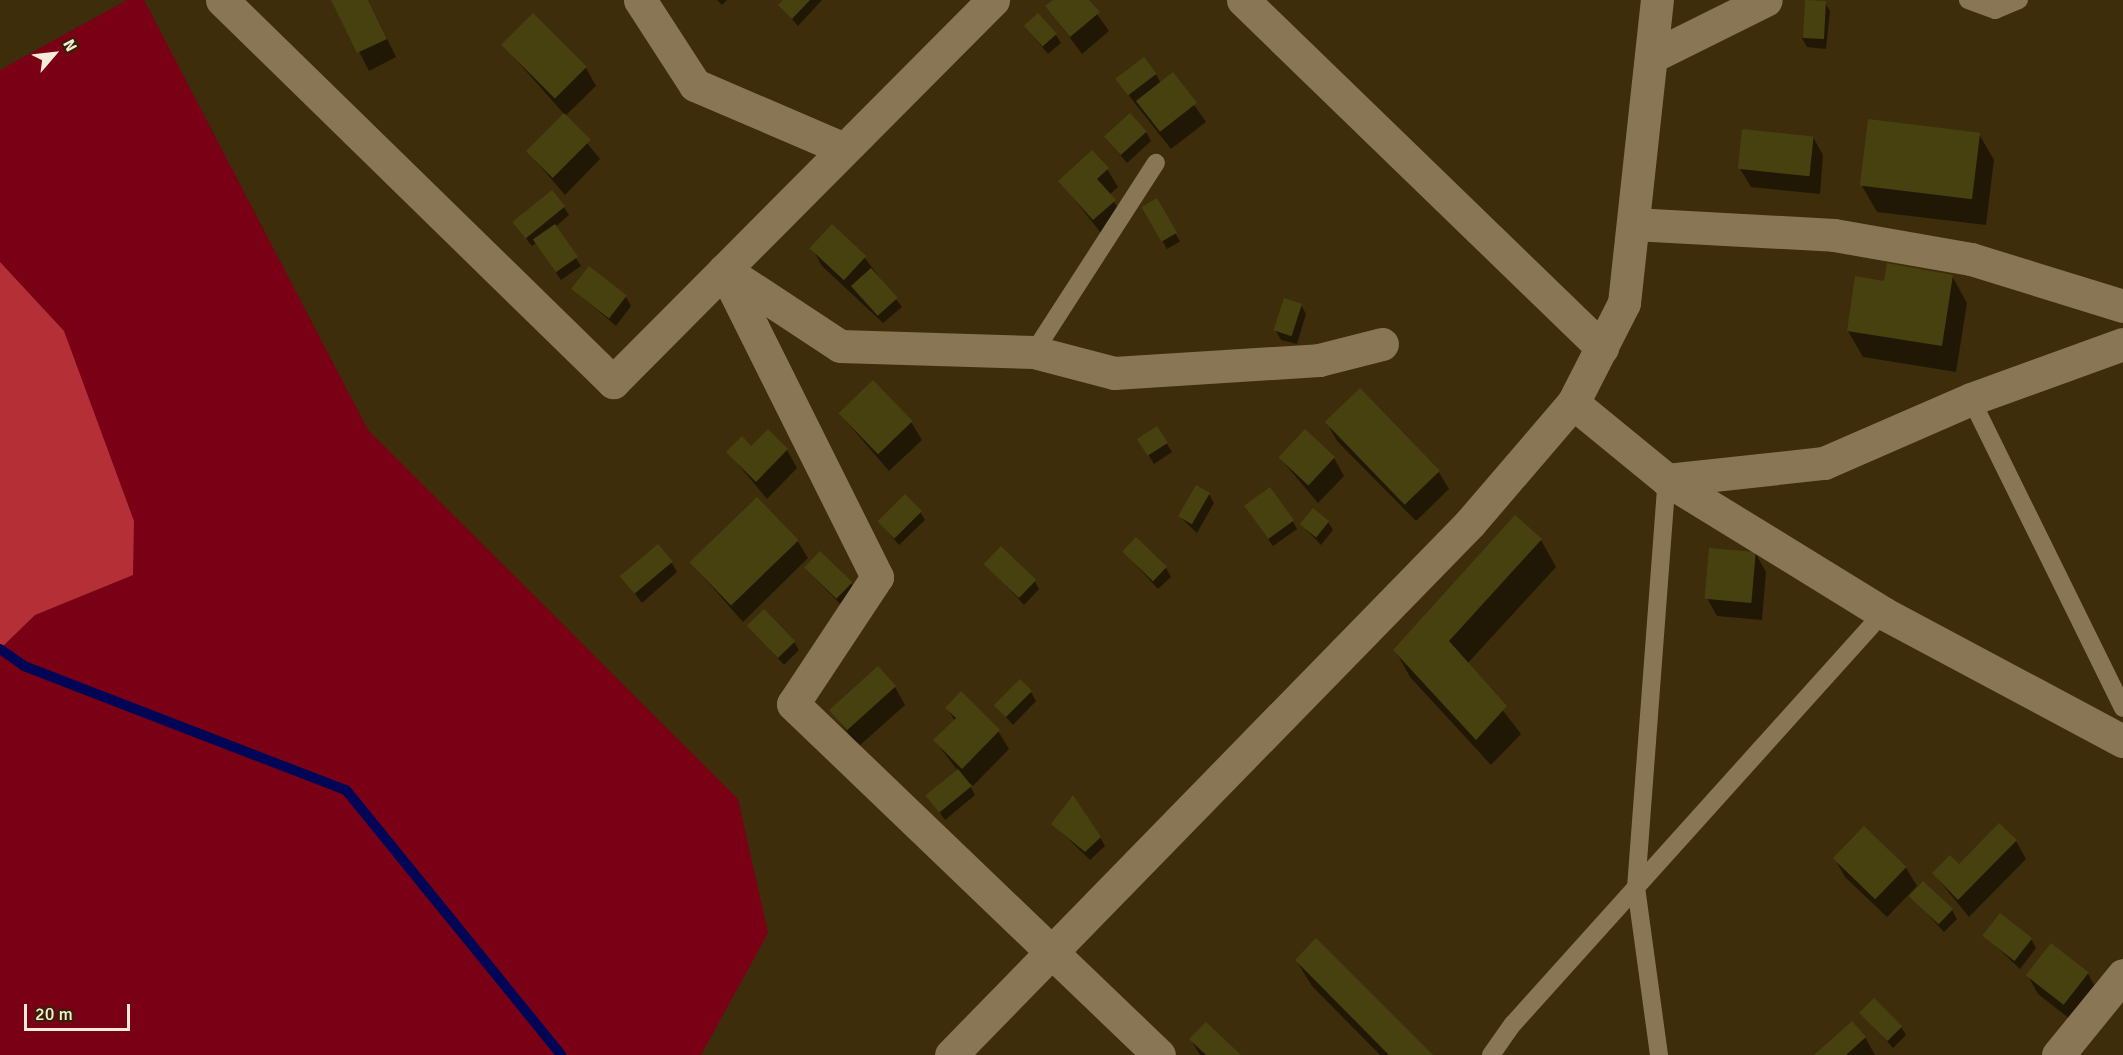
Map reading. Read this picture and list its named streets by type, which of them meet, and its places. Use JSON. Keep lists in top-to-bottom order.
{
  "scale_bar": "20 m",
  "north": "top right"
}
